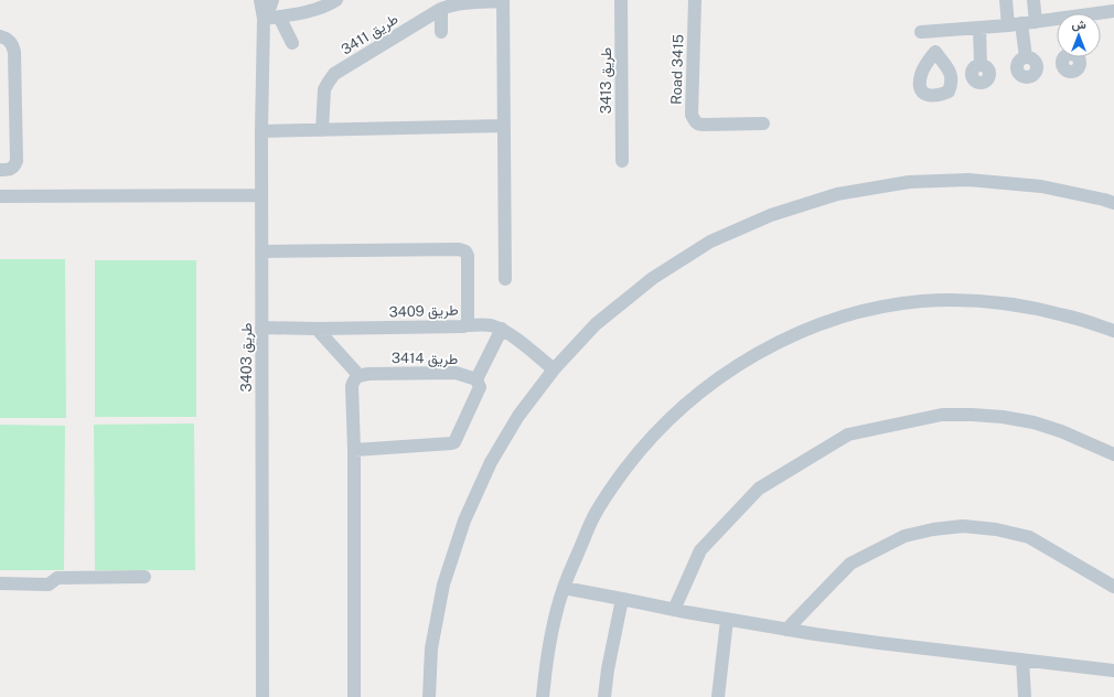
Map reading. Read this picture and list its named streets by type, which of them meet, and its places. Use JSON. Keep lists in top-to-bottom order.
{
  "streets": {
    "street": [
      "طريق 3411",
      "Road 3415",
      "طريق 3413",
      "طريق 3409",
      "طريق 3403",
      "طريق 3414"
    ]
  },
  "crossings": [
    ["طريق 3409", "طريق 3403"]
  ],
  "north": "top"
}
